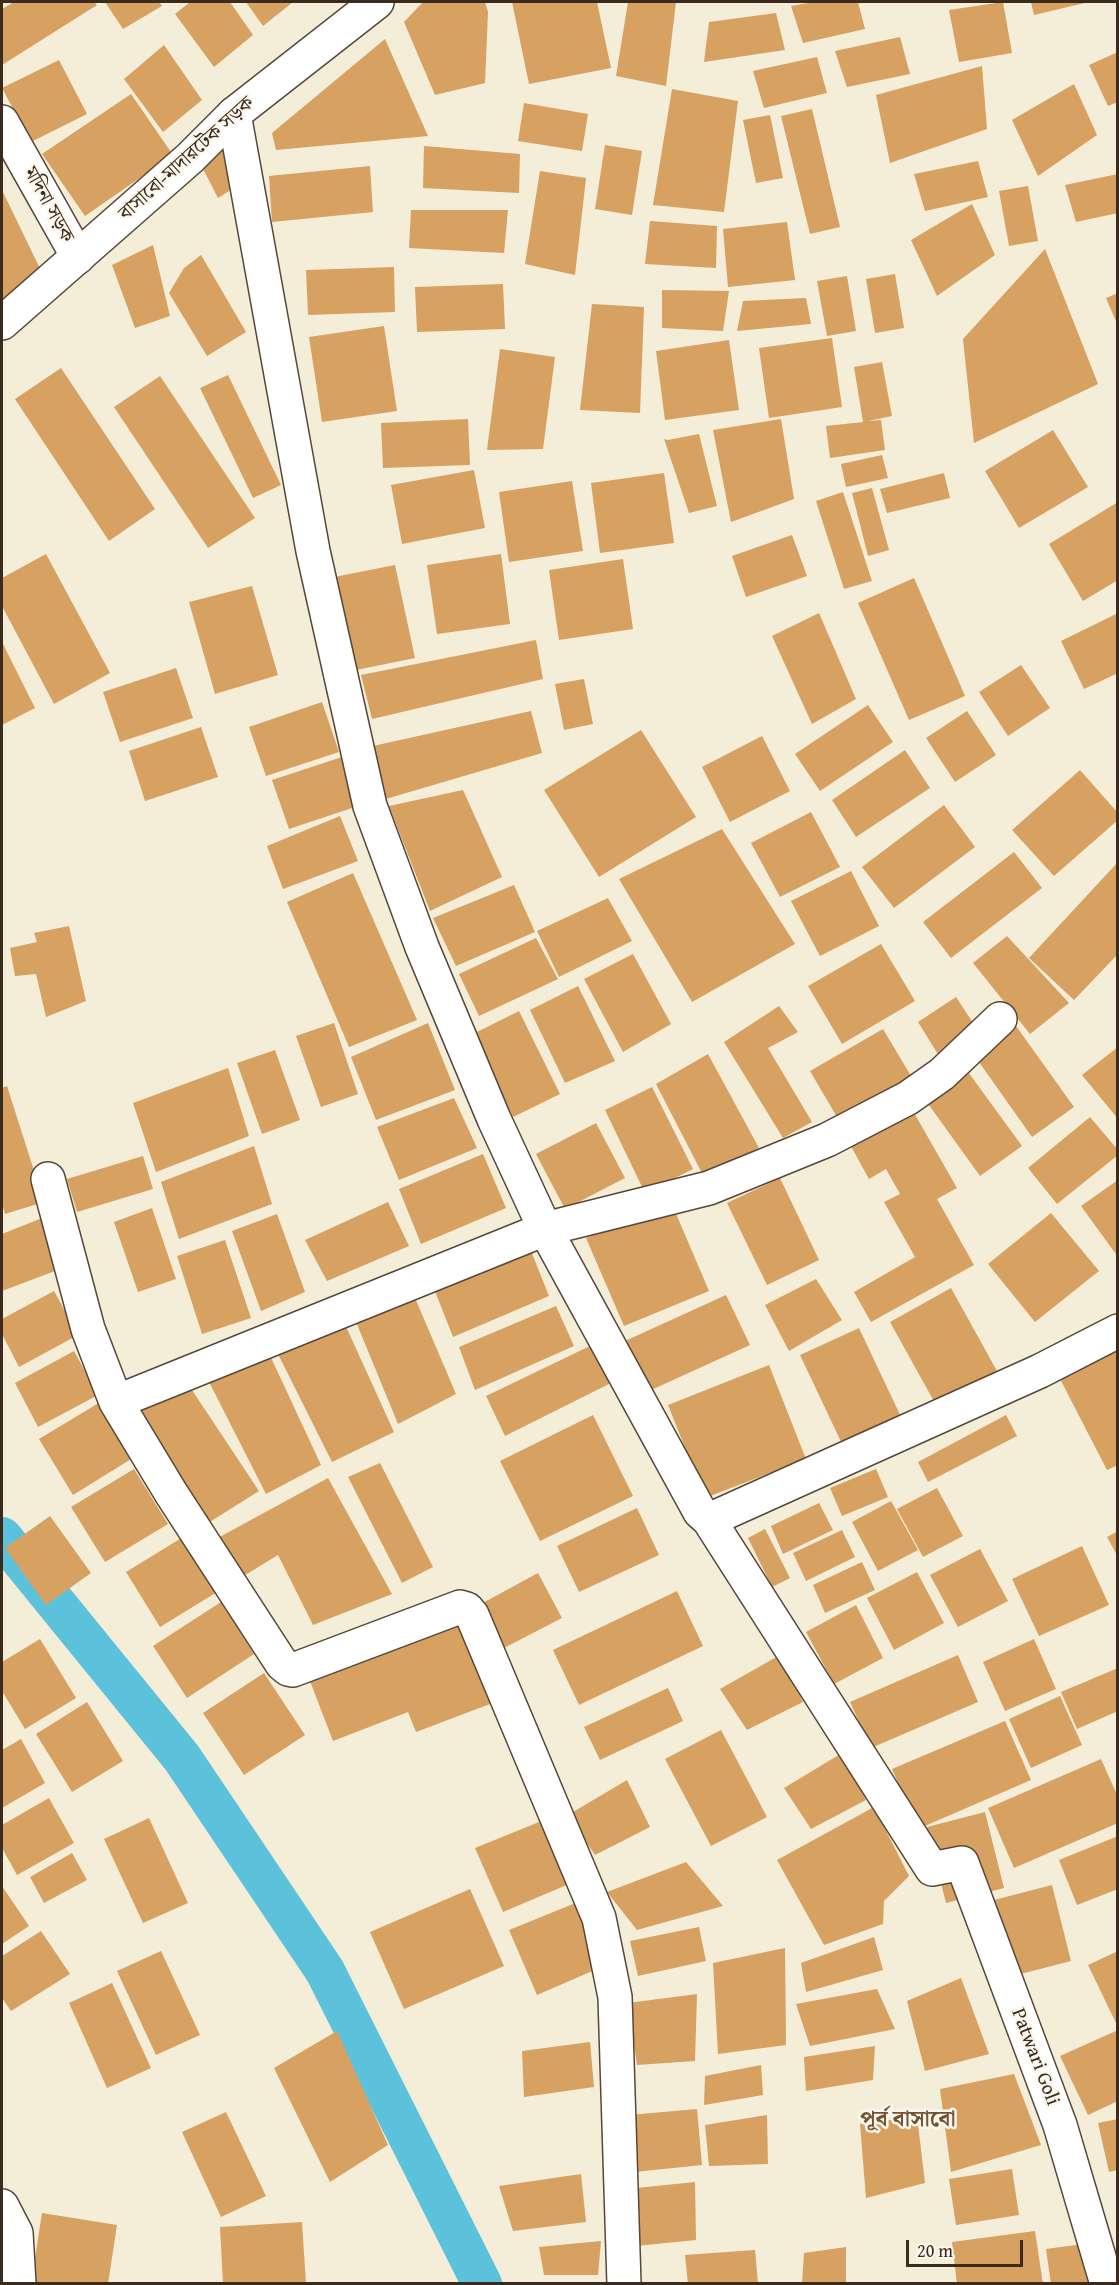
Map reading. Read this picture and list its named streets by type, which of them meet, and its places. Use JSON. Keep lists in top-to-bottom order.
{
  "streets": {
    "street": ["বাসাবো-মাদারটেক সড়ক", "মদিনা সড়ক", "Patwari Goli"]
  },
  "crossings": [
    ["বাসাবো-মাদারটেক সড়ক", "মদিনা সড়ক"]
  ],
  "districts": ["পূর্ব বাসাবো"],
  "scale_bar": "20 m"
}
